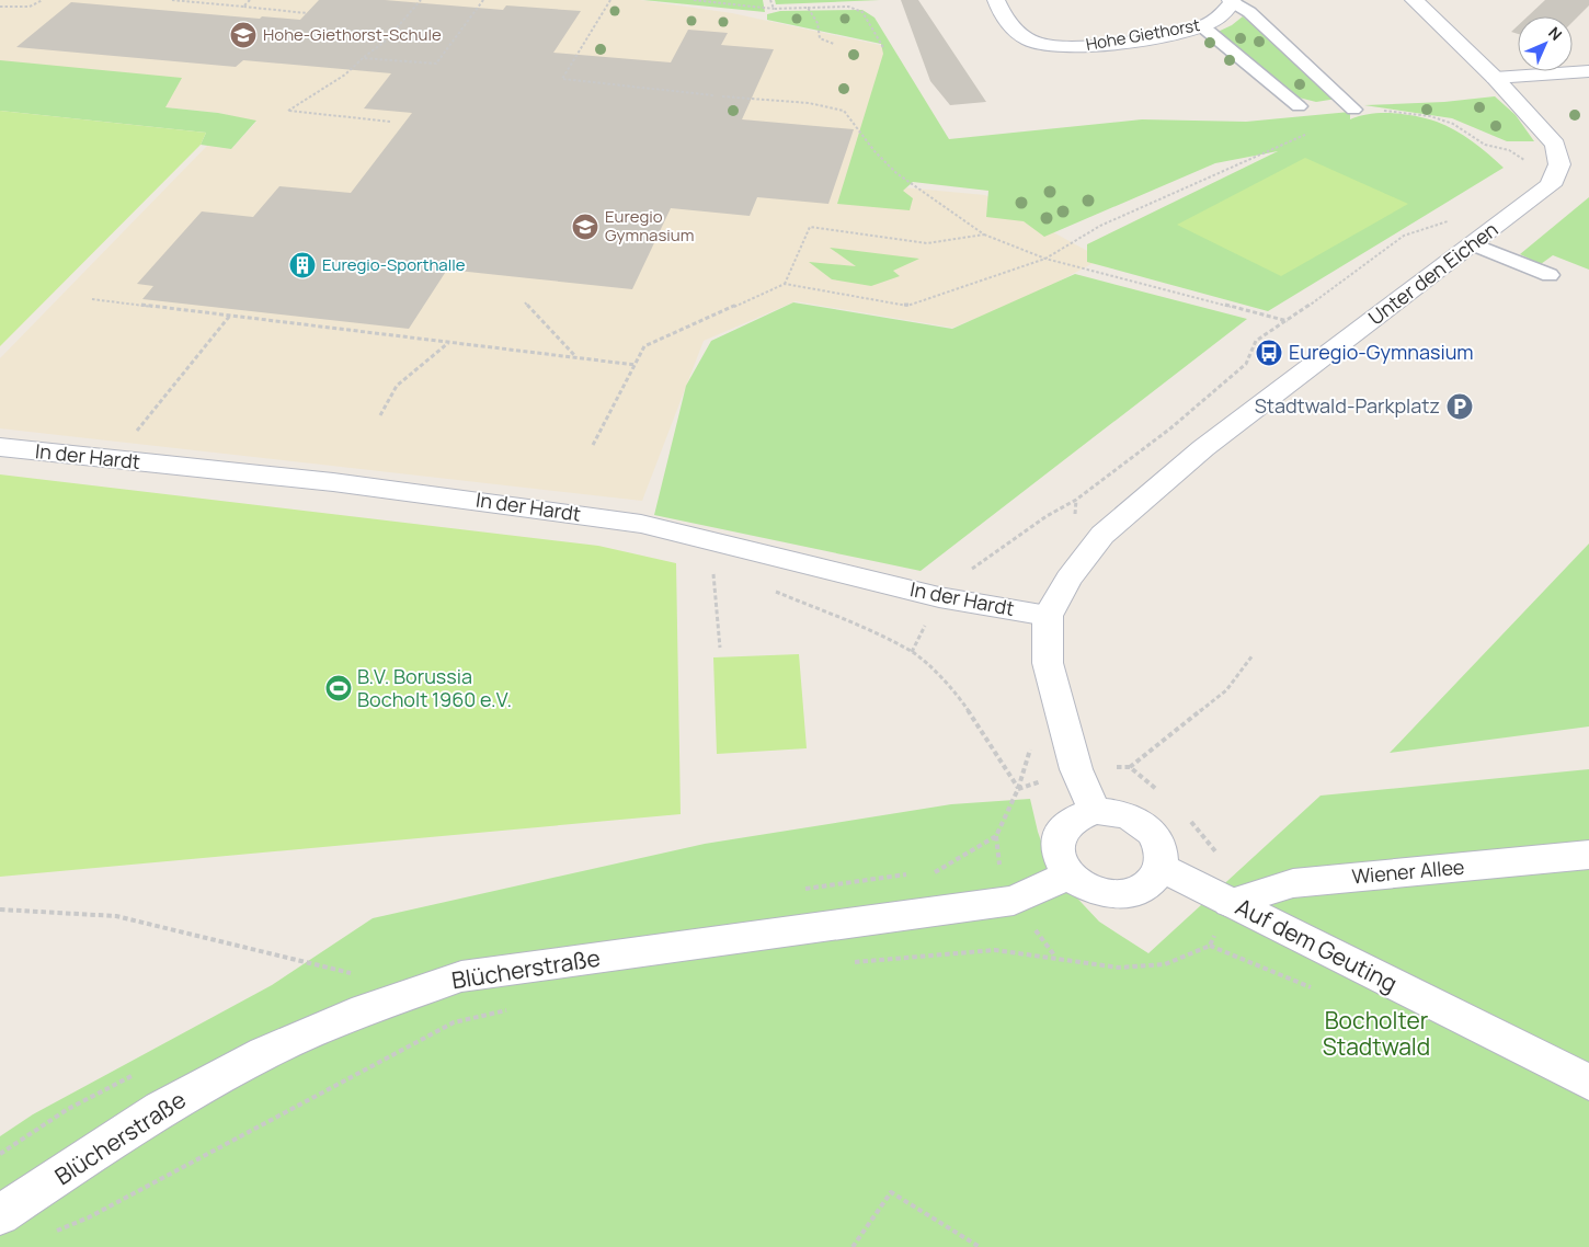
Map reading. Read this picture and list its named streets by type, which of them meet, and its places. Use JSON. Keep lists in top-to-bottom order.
{
  "streets": {
    "street": [
      "Hohe Giethorst",
      "Unter den Eichen",
      "In der Hardt",
      "Wiener Allee",
      "Auf dem Geuting",
      "Blücherstraße"
    ]
  },
  "crossings": [
    ["Unter den Eichen", "In der Hardt"],
    ["Unter den Eichen", "Auf dem Geuting"],
    ["Unter den Eichen", "Blücherstraße"],
    ["Wiener Allee", "Auf dem Geuting"],
    ["Auf dem Geuting", "Blücherstraße"]
  ],
  "parks": ["Bocholter Stadtwald"],
  "places": {
    "school or university": ["Hohe-Giethorst-Schule", "Euregio Gymnasium"],
    "building": ["Euregio-Sporthalle"],
    "bus stop": ["Euregio-Gymnasium"],
    "parking": ["Stadtwald-Parkplatz"],
    "sports": ["B.V. Borussia Bocholt 1960 e.V."]
  },
  "north": "top right"
}
